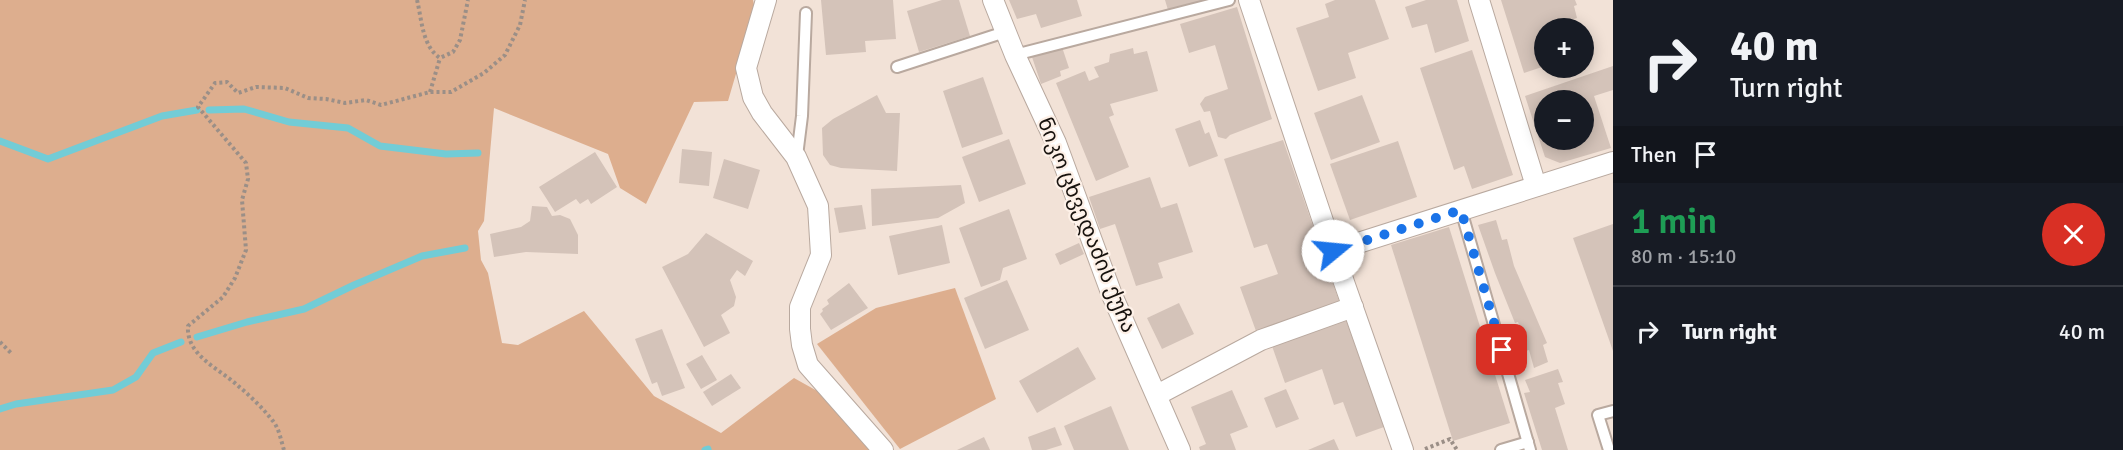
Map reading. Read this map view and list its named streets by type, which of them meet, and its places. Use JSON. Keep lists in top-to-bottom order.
{
  "streets": {
    "street": ["ნიკო ცხვედაძის ქუჩა"]
  },
  "page": {
    "turn": ["40 m", "Turn right"],
    "map_buttons": ["+", "−"],
    "then": "Then",
    "heading": ["1 min", "80 m · 15:10"],
    "list": [
      {
        "name": "Turn right",
        "value": "40 m"
      }
    ]
  }
}
